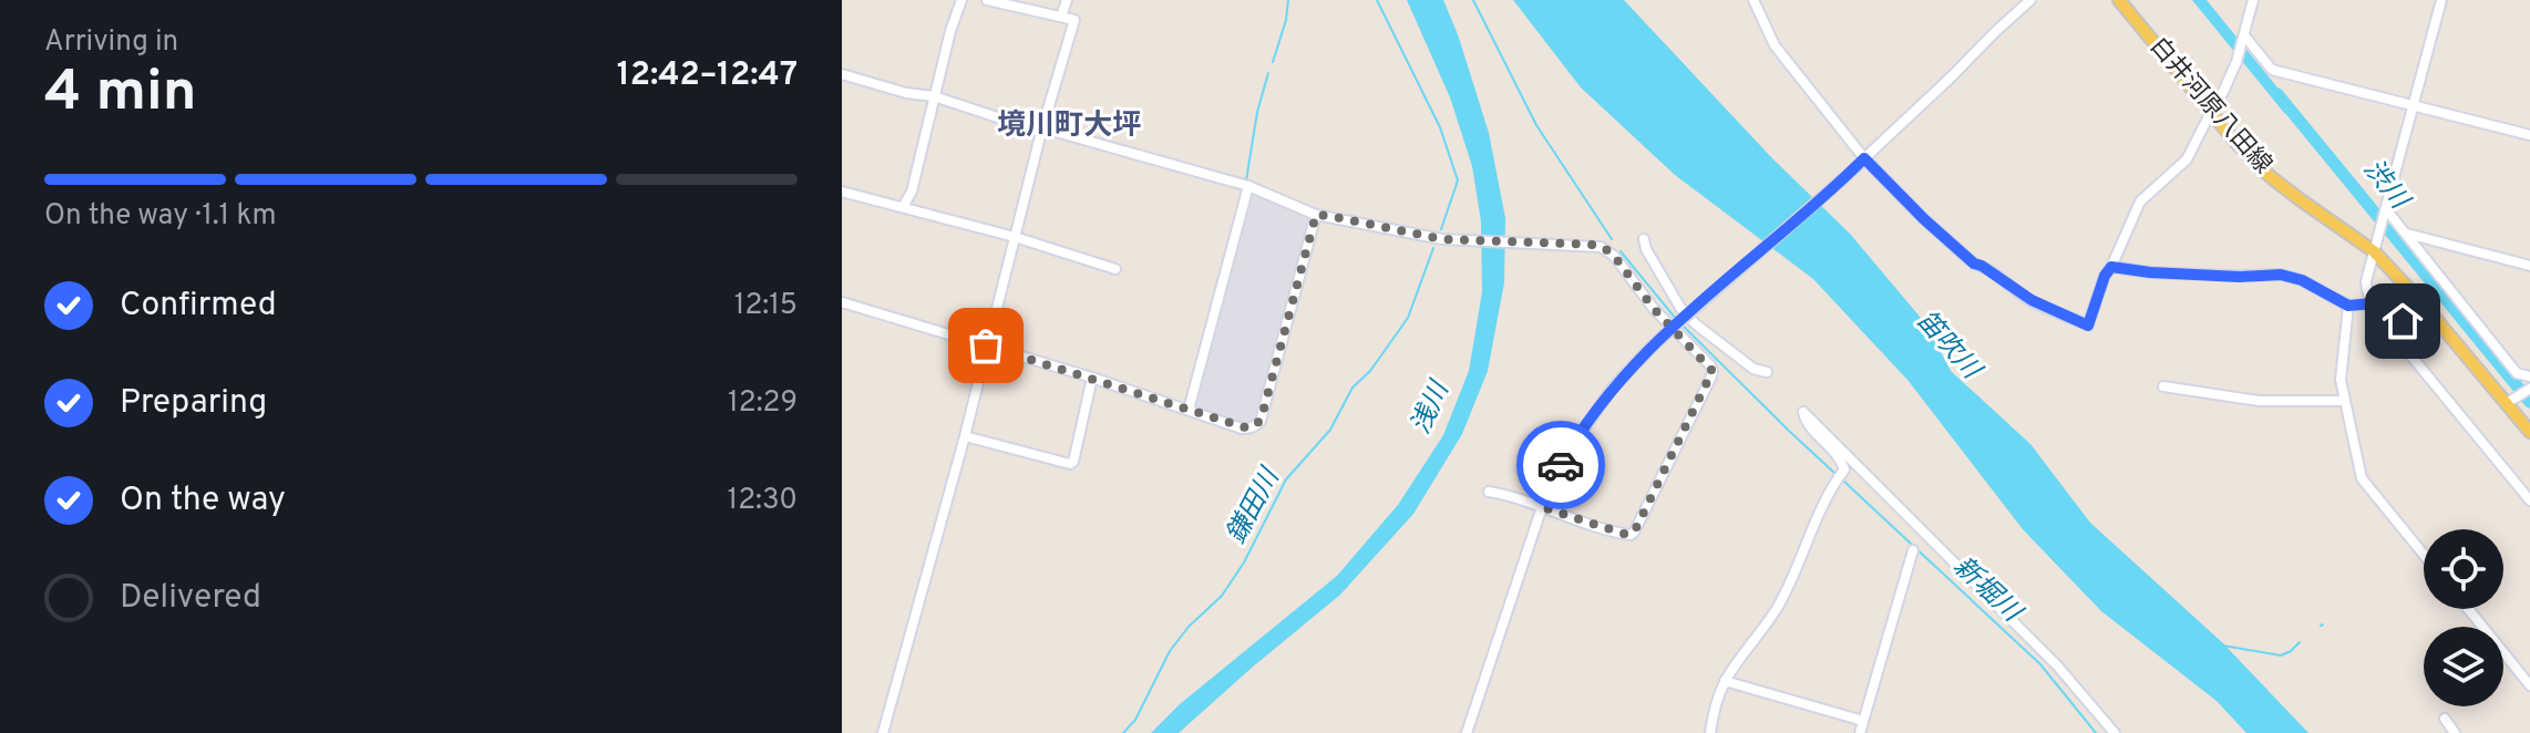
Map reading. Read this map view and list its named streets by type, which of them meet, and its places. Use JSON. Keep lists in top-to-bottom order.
{
  "streets": {
    "main road": ["白井河原八田線"]
  },
  "districts": ["境川町大坪"],
  "water": [
    "渋川",
    "笛吹川",
    "浅川",
    "鎌田川",
    "新堀川"
  ],
  "page": {
    "heading": ["4 min", "Arriving in", "12:42–12:47"],
    "bar": "On the way · 1.1 km",
    "list": [
      ["Confirmed", "12:15"],
      ["Preparing", "12:29"],
      ["On the way", "12:30"],
      "Delivered"
    ]
  }
}
